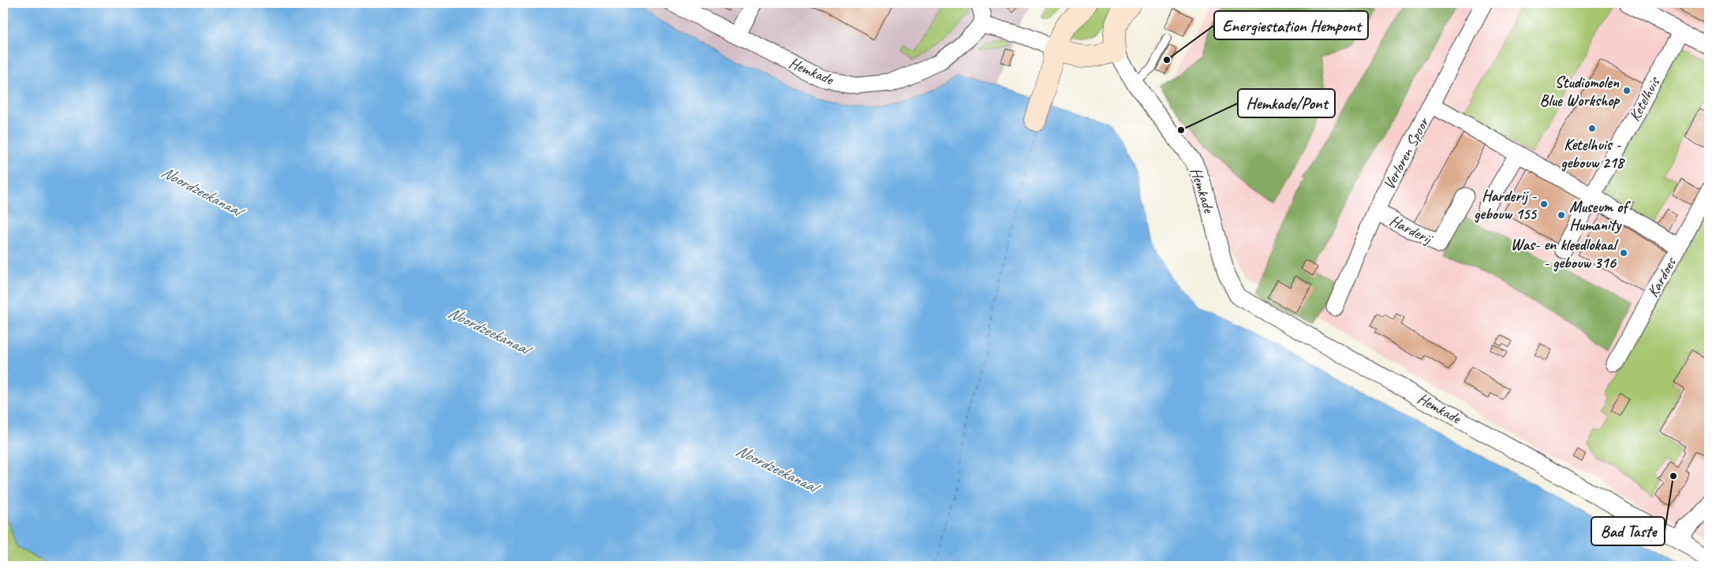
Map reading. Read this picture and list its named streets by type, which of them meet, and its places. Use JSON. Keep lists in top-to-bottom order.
{
  "streets": {
    "street": [
      "Hemkade",
      "Ketelhuis",
      "Verloren Spoor",
      "Harderij",
      "Kardoes"
    ]
  },
  "crossings": [
    ["Verloren Spoor", "Harderij"]
  ],
  "water": ["Noordzeekanaal"],
  "places": [
    "Energiestation Hempont",
    "Studiomolen Blue Workshop",
    "Ketelhuis - gebouw 218",
    "Hemkade/Pont",
    "Harderij - gebouw 155",
    "Museum of Humanity",
    "Was- en kleedlokaal - gebouw 316",
    "Bad Taste"
  ]
}
